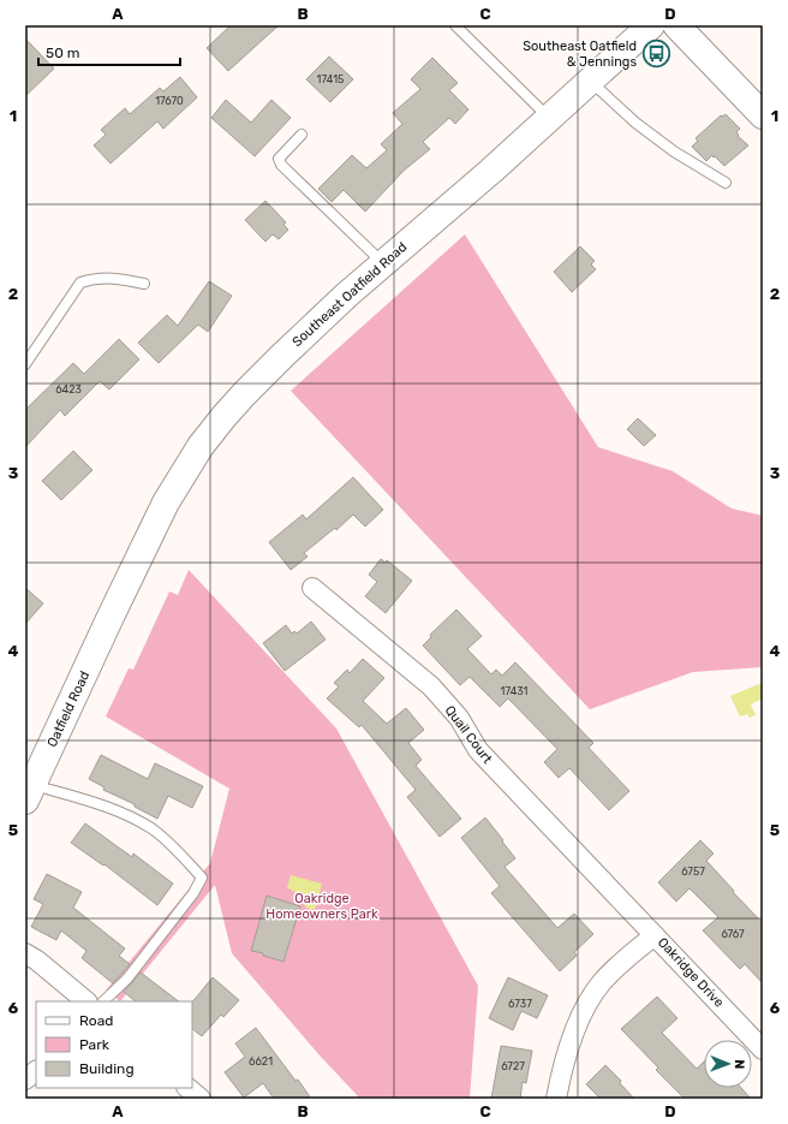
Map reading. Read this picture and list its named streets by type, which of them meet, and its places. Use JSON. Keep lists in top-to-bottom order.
{
  "streets": {
    "main road": ["Southeast Oatfield Road", "Oatfield Road"],
    "street": ["Quail Court", "Oakridge Drive"]
  },
  "crossings": [
    ["Southeast Oatfield Road", "Oatfield Road"],
    ["Quail Court", "Oakridge Drive"]
  ],
  "parks": ["Oakridge Homeowners Park"],
  "places": {
    "bus stop": ["Southeast Oatfield & Jennings"]
  },
  "house_numbers": [
    "17415",
    "17670",
    "6423",
    "17431",
    "6757",
    "6767",
    "6737",
    "6621",
    "6727"
  ],
  "legend": ["Road", "Park", "Building"],
  "scale_bar": "50 m",
  "north": "right",
  "grid": {
    "columns": [
      "A",
      "B",
      "C",
      "D"
    ],
    "rows": [
      "1",
      "2",
      "3",
      "4",
      "5",
      "6"
    ]
  }
}
